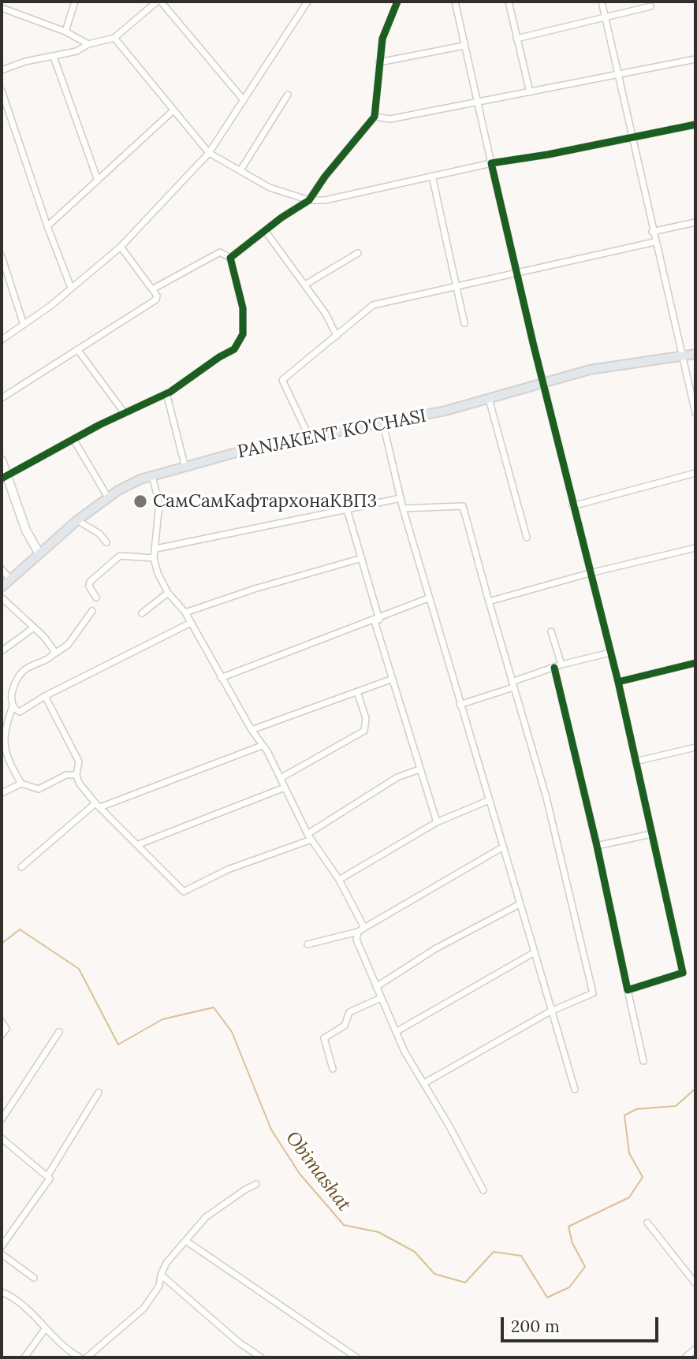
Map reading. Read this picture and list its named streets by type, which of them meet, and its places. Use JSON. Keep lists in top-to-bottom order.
{
  "streets": {
    "main road": ["PANJAKENT KO'CHASI"]
  },
  "water": ["Obimashat"],
  "places": ["СамСамКафтархонаКВП3"],
  "scale_bar": "200 m"
}
